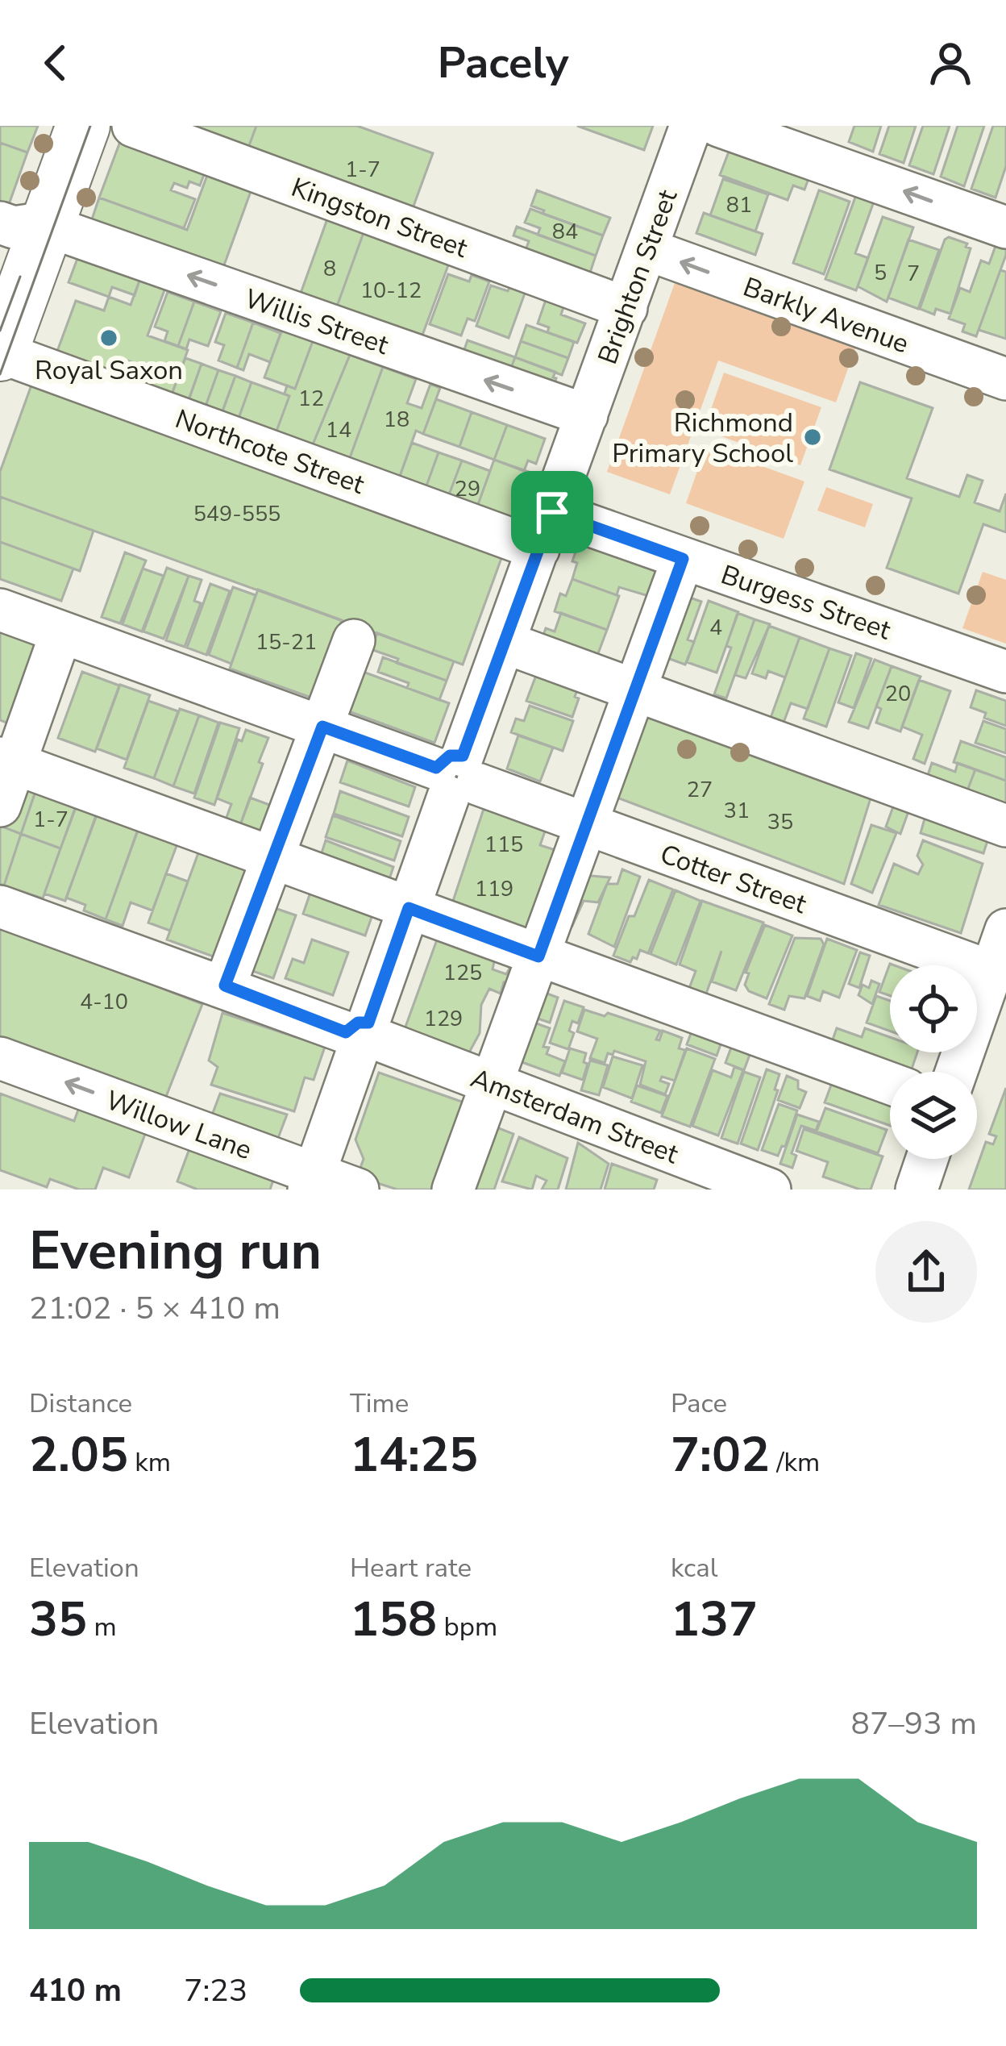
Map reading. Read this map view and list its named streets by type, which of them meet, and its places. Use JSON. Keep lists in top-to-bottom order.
{
  "streets": {
    "street": [
      "Kingston Street",
      "Brighton Street",
      "Barkly Avenue",
      "Willis Street",
      "Northcote Street",
      "Burgess Street",
      "Cotter Street",
      "Amsterdam Street",
      "Willow Lane"
    ]
  },
  "crossings": [
    ["Kingston Street", "Brighton Street"],
    ["Brighton Street", "Barkly Avenue"],
    ["Brighton Street", "Willis Street"],
    ["Brighton Street", "Northcote Street"],
    ["Brighton Street", "Burgess Street"],
    ["Brighton Street", "Cotter Street"],
    ["Brighton Street", "Amsterdam Street"],
    ["Brighton Street", "Willow Lane"],
    ["Northcote Street", "Burgess Street"]
  ],
  "one_way": ["Willis Street"],
  "places": ["Royal Saxon", "Richmond Primary School"],
  "house_numbers": [
    "1-7",
    "81",
    "84",
    "8",
    "5",
    "7",
    "10-12",
    "12",
    "18",
    "14",
    "29",
    "549-555",
    "4",
    "15-21",
    "20",
    "27",
    "31",
    "1-7",
    "35",
    "115",
    "119",
    "125",
    "4-10",
    "129"
  ],
  "page": {
    "header": "Pacely",
    "heading": ["Evening run", "21:02 · 5 × 410 m"],
    "stats": [
      ["Distance", "2.05 km"],
      ["Time", "14:25"],
      ["Pace", "7:02 /km"],
      ["Elevation", "35 m"],
      ["Heart rate", "158 bpm"],
      ["kcal", "137"]
    ],
    "chart": ["Elevation", "87–93 m"],
    "list": [
      {
        "name": "410 m",
        "note": "7:23"
      }
    ]
  }
}
